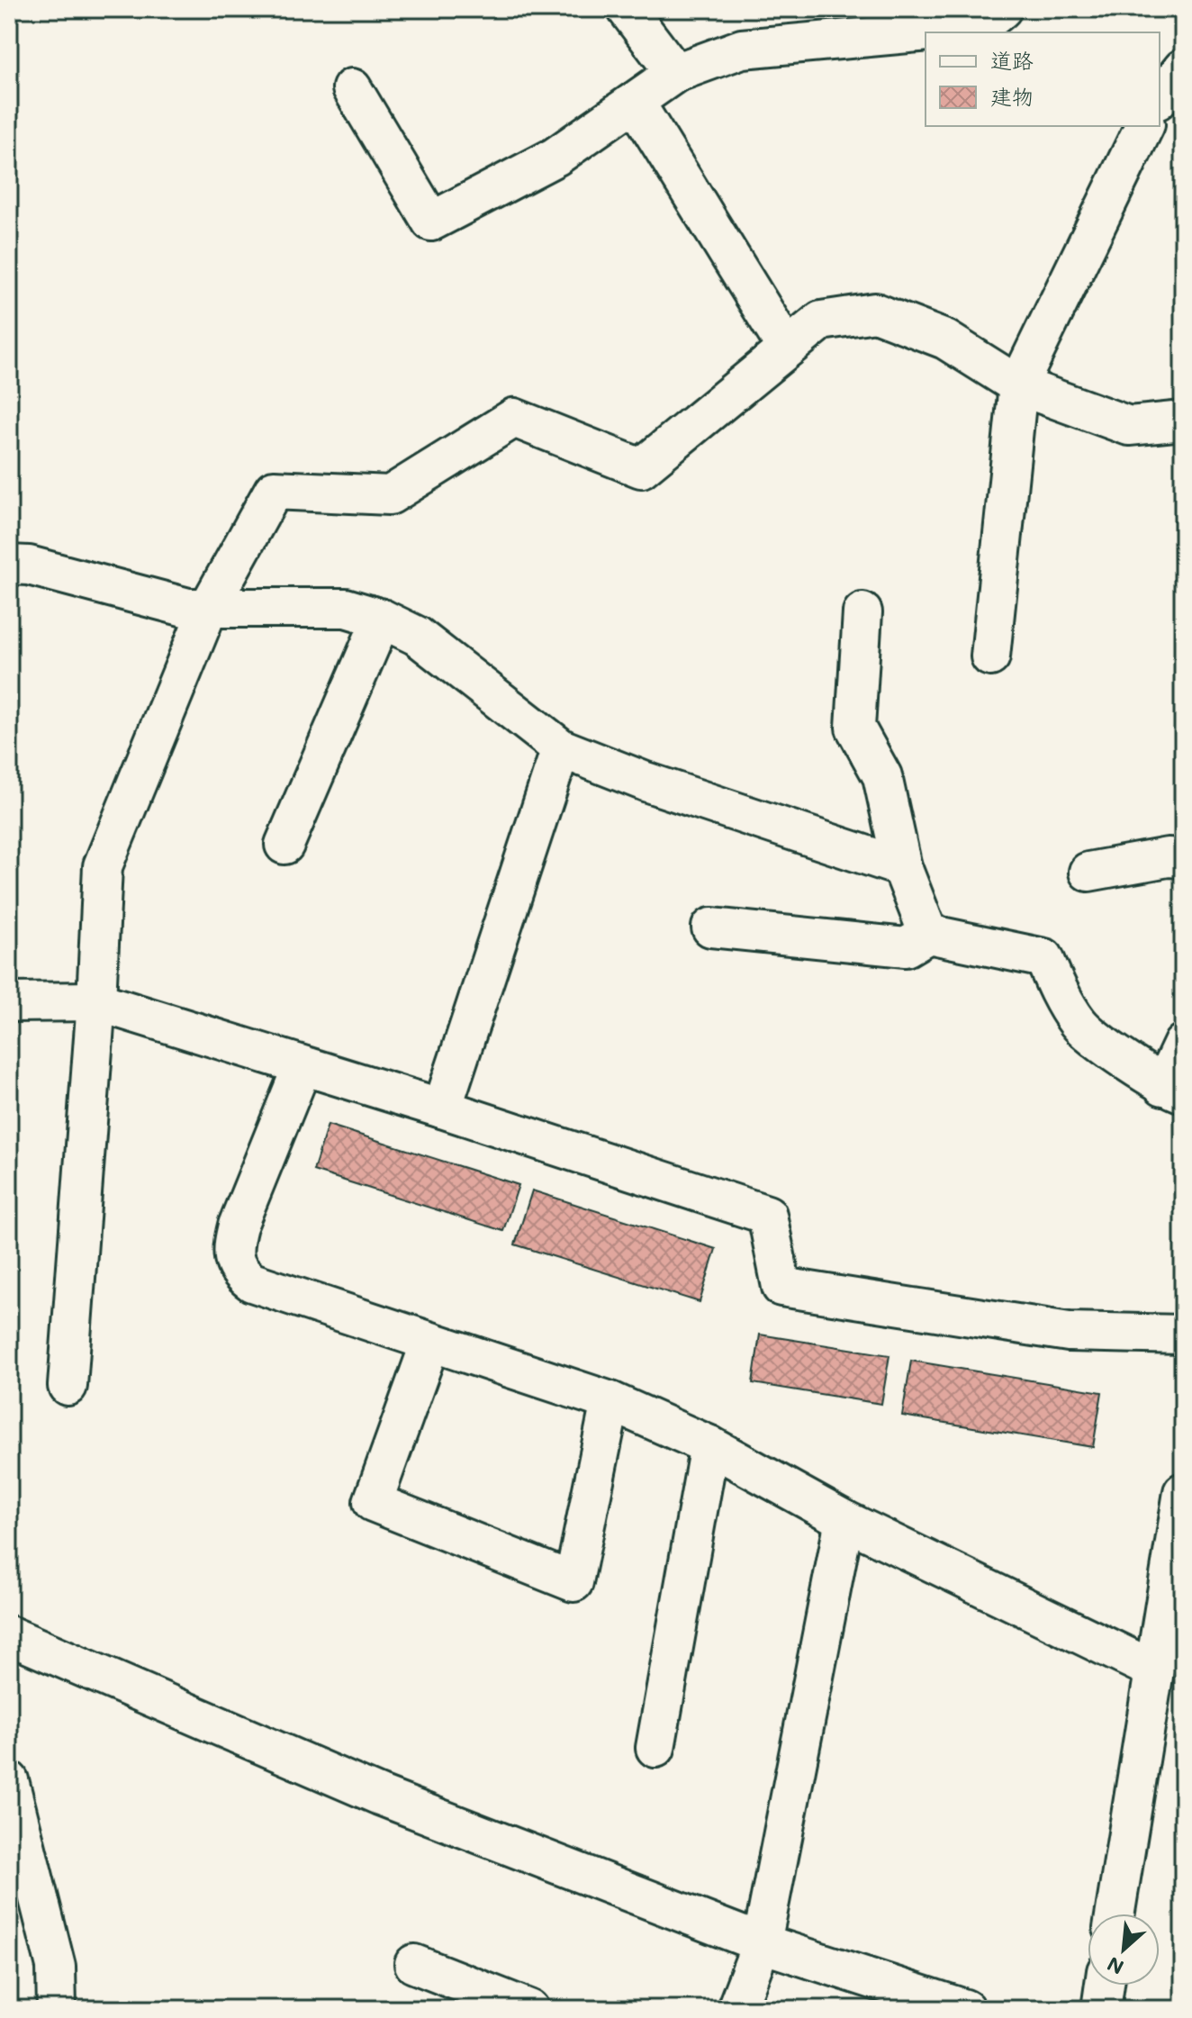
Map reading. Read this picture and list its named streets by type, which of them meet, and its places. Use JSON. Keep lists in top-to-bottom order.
{
  "legend": ["道路", "建物"],
  "north": "bottom left"
}
